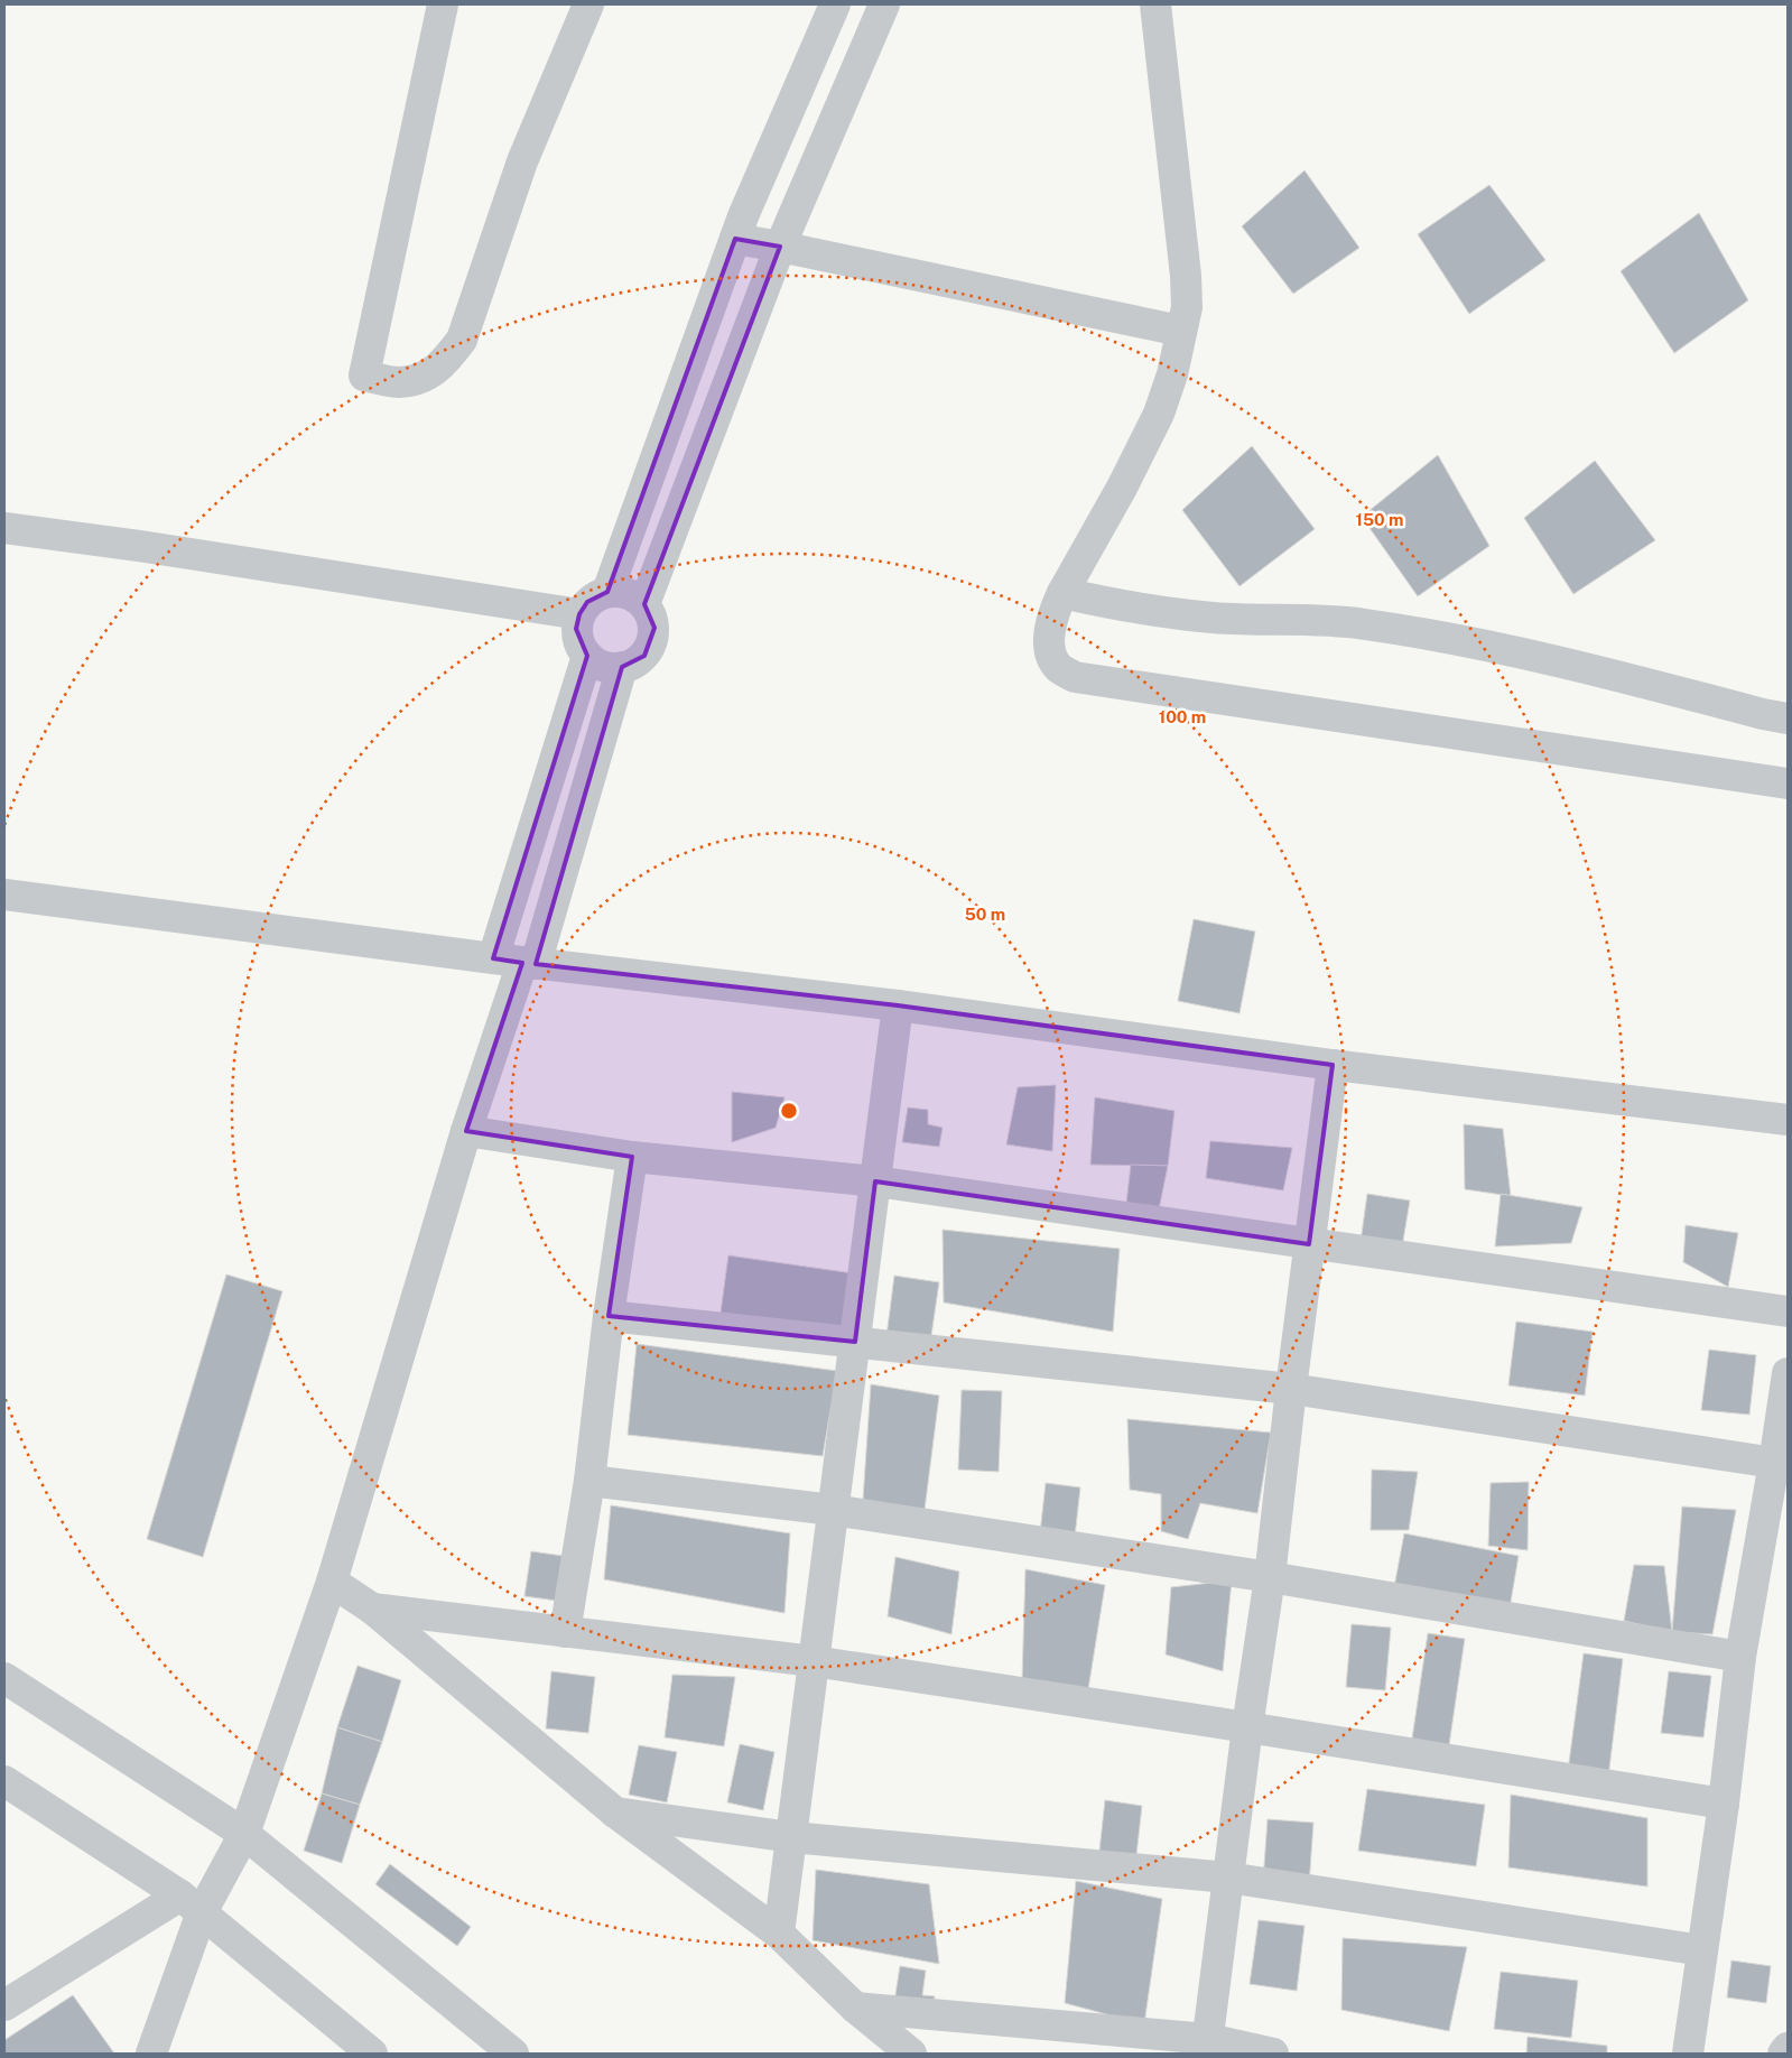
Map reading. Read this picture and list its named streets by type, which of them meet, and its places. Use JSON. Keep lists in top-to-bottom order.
{
  "rings": ["150 m", "100 m", "50 m"]
}
